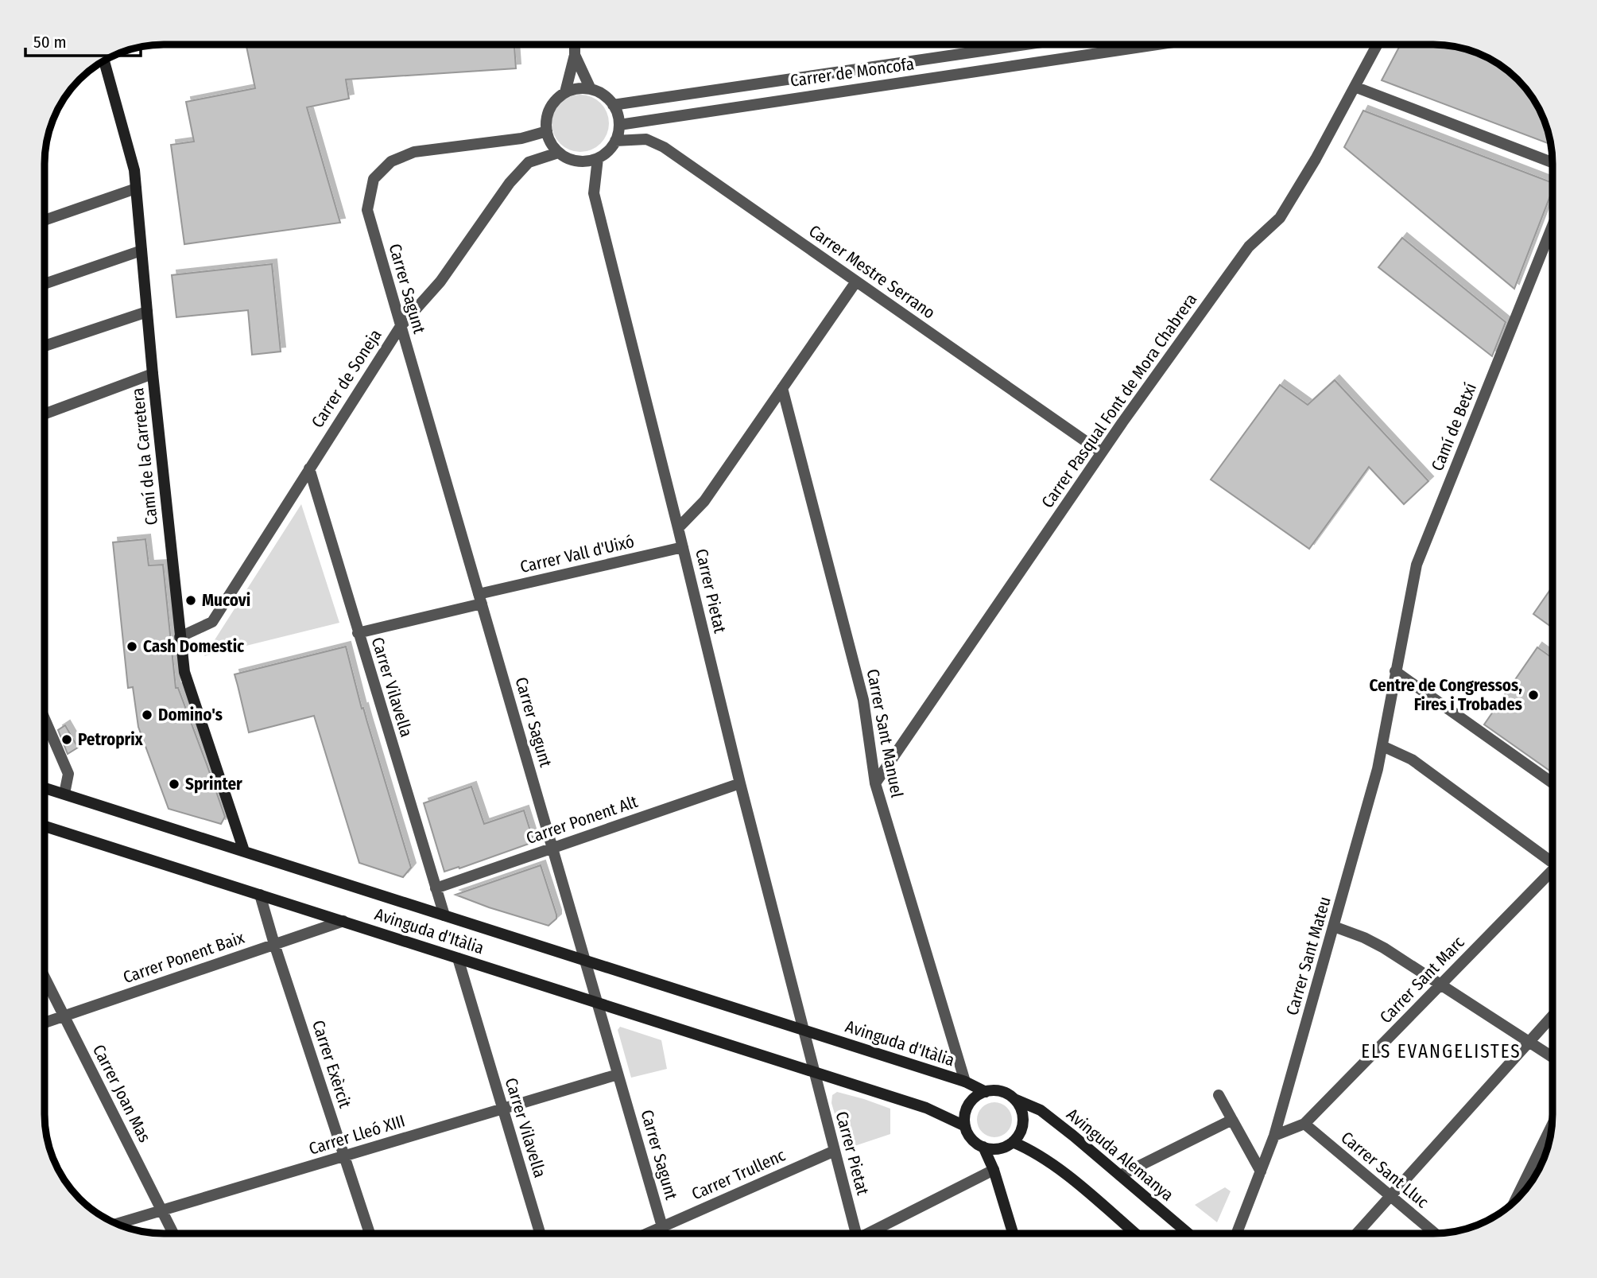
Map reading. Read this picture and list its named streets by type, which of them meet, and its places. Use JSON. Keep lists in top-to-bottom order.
{
  "streets": {
    "main road": ["Camí de la Carretera", "Avinguda d'Itàlia", "Avinguda Alemanya"],
    "street": [
      "Carrer de Moncofa",
      "Carrer Mestre Serrano",
      "Carrer Sagunt",
      "Carrer de Soneja",
      "Carrer Pasqual Font de Mora Chabrera",
      "Camí de Betxí",
      "Carrer Vall d'Uixó",
      "Carrer Pietat",
      "Carrer Vilavella",
      "Carrer Sant Manuel",
      "Carrer Ponent Alt",
      "Carrer Sant Mateu",
      "Carrer Ponent Baix",
      "Carrer Sant Marc",
      "Carrer Exèrcit",
      "Carrer Joan Mas",
      "Carrer Lleó XIII",
      "Carrer Sant Lluc",
      "Carrer Trullenc"
    ]
  },
  "crossings": [
    ["Carrer de Moncofa", "Carrer Mestre Serrano"],
    ["Carrer de Moncofa", "Carrer Sagunt"],
    ["Carrer de Moncofa", "Carrer de Soneja"],
    ["Carrer de Moncofa", "Carrer Pietat"],
    ["Carrer Mestre Serrano", "Carrer Sagunt"],
    ["Carrer Mestre Serrano", "Carrer de Soneja"],
    ["Carrer Mestre Serrano", "Carrer Pasqual Font de Mora Chabrera"],
    ["Carrer Mestre Serrano", "Carrer Pietat"],
    ["Carrer Sagunt", "Carrer de Soneja"],
    ["Carrer Sagunt", "Carrer Vall d'Uixó"],
    ["Carrer Sagunt", "Carrer Pietat"],
    ["Carrer Sagunt", "Carrer Ponent Alt"],
    ["Carrer Sagunt", "Avinguda d'Itàlia"],
    ["Carrer Sagunt", "Carrer Lleó XIII"],
    ["Carrer Sagunt", "Carrer Trullenc"],
    ["Carrer de Soneja", "Camí de la Carretera"],
    ["Carrer de Soneja", "Carrer Pietat"],
    ["Carrer de Soneja", "Carrer Vilavella"],
    ["Carrer Pasqual Font de Mora Chabrera", "Carrer Sant Manuel"],
    ["Camí de Betxí", "Carrer Sant Mateu"],
    ["Camí de la Carretera", "Avinguda d'Itàlia"],
    ["Carrer Vall d'Uixó", "Carrer Pietat"],
    ["Carrer Vall d'Uixó", "Carrer Vilavella"],
    ["Carrer Pietat", "Carrer Ponent Alt"],
    ["Carrer Pietat", "Avinguda d'Itàlia"],
    ["Carrer Pietat", "Carrer Trullenc"],
    ["Carrer Vilavella", "Carrer Ponent Alt"],
    ["Carrer Vilavella", "Avinguda d'Itàlia"],
    ["Carrer Vilavella", "Carrer Lleó XIII"],
    ["Carrer Sant Manuel", "Avinguda d'Itàlia"],
    ["Avinguda d'Itàlia", "Carrer Ponent Baix"],
    ["Avinguda d'Itàlia", "Carrer Exèrcit"],
    ["Avinguda d'Itàlia", "Avinguda Alemanya"],
    ["Carrer Sant Mateu", "Carrer Sant Marc"],
    ["Carrer Ponent Baix", "Carrer Exèrcit"],
    ["Carrer Ponent Baix", "Carrer Joan Mas"],
    ["Carrer Sant Marc", "Carrer Sant Lluc"],
    ["Carrer Exèrcit", "Carrer Lleó XIII"],
    ["Carrer Joan Mas", "Carrer Lleó XIII"]
  ],
  "districts": ["ELS EVANGELISTES"],
  "places": [
    "Mucovi",
    "Cash Domestic",
    "Centre de Congressos, Fires i Trobades",
    "Domino's",
    "Petroprix",
    "Sprinter"
  ],
  "scale_bar": "50 m"
}
